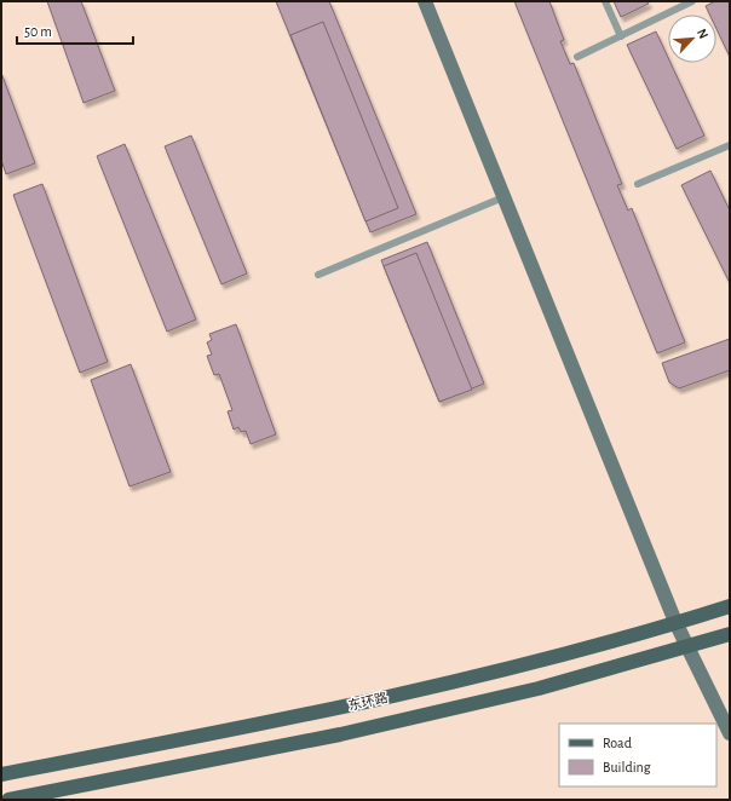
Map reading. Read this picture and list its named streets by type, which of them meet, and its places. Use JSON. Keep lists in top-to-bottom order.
{
  "streets": {
    "main road": ["东环路"]
  },
  "legend": ["Road", "Building"],
  "scale_bar": "50 m",
  "north": "top right"
}
